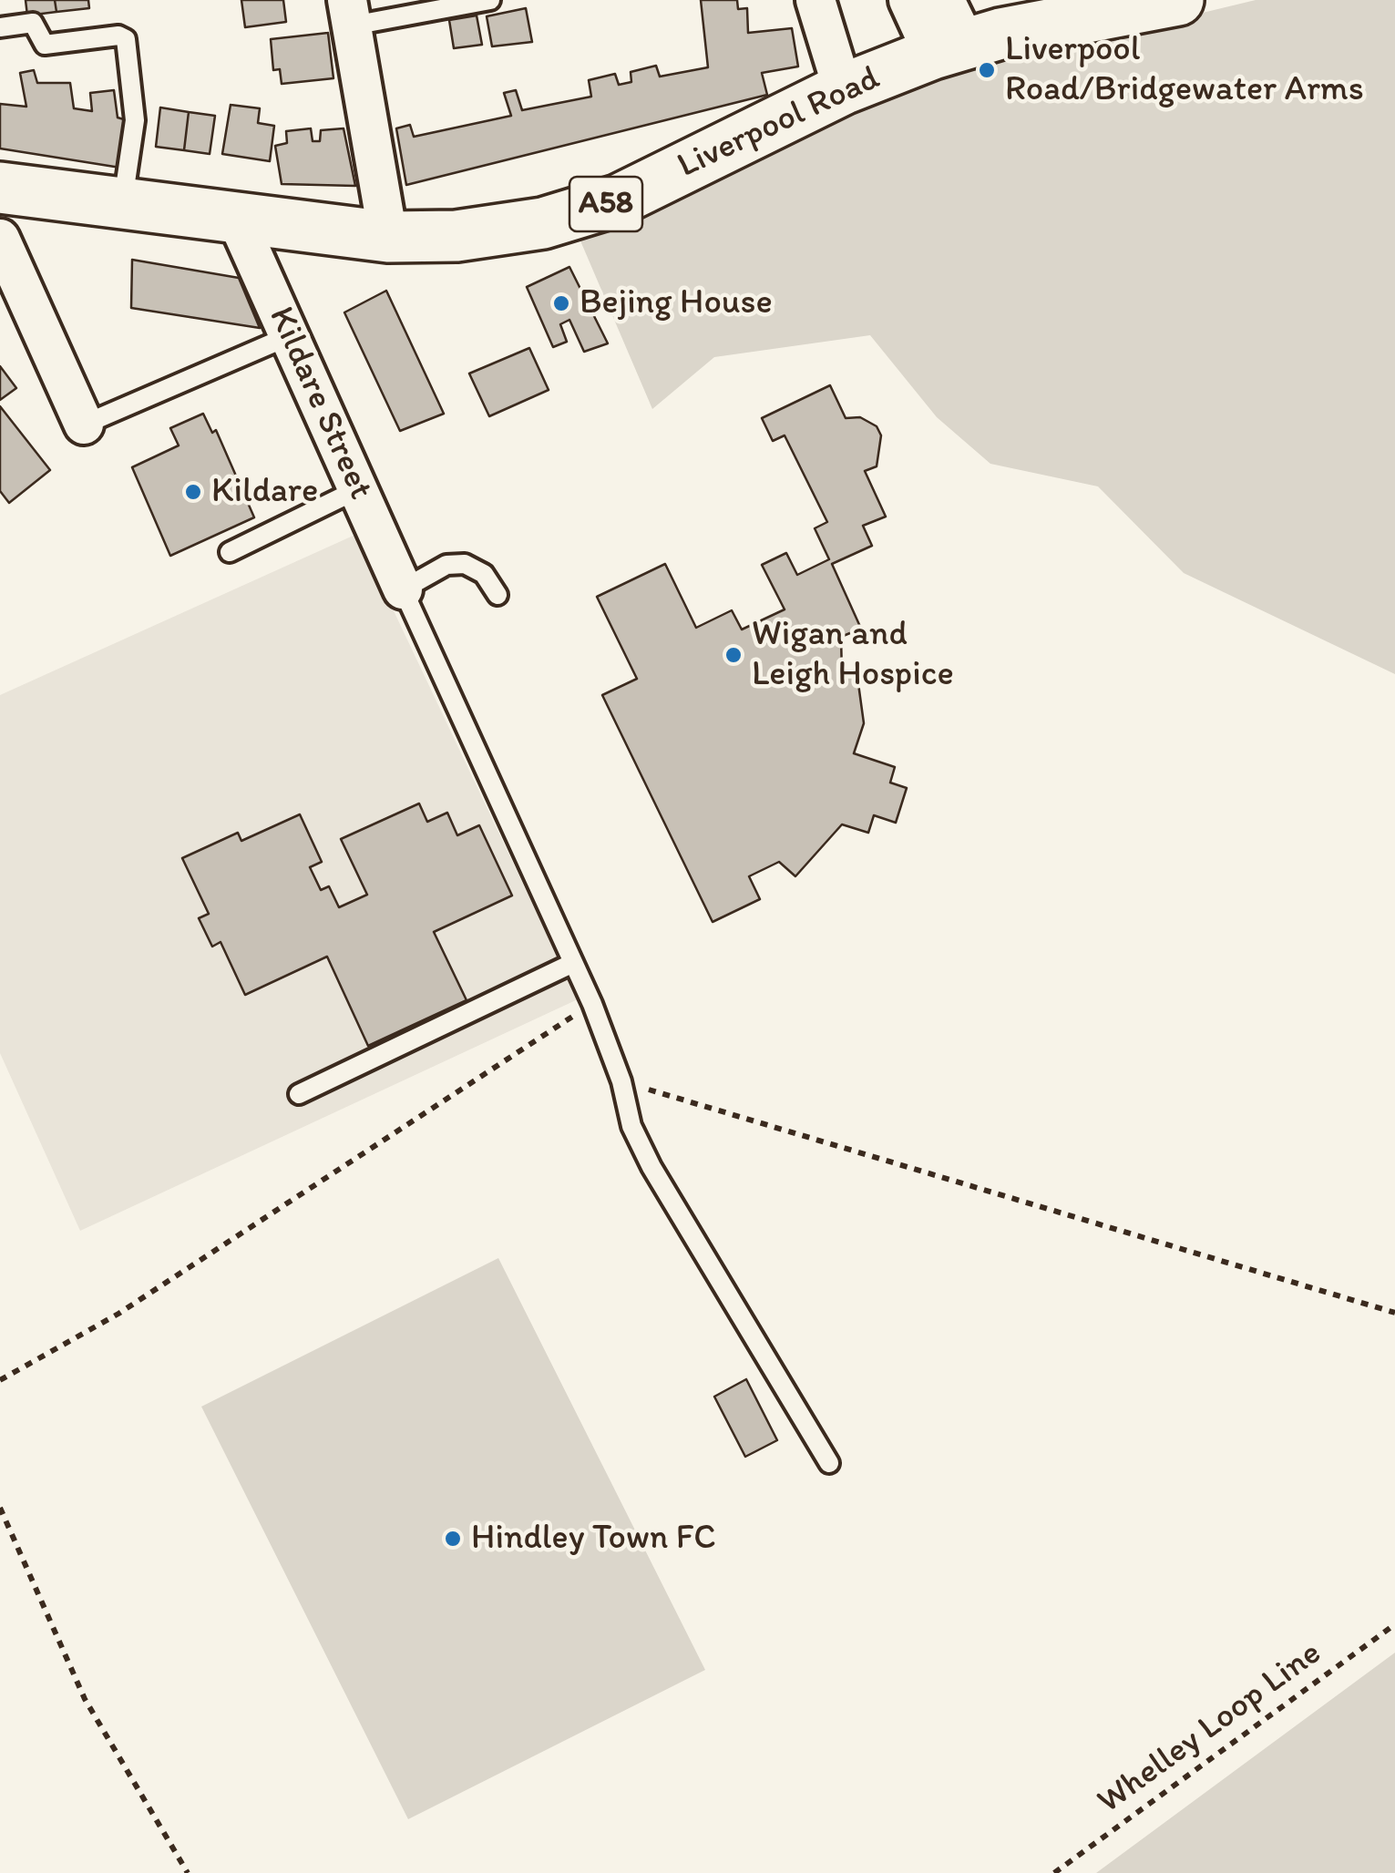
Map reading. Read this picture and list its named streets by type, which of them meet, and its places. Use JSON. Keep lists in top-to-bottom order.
{
  "streets": {
    "main road": ["Liverpool Road", "A58"],
    "street": ["Kildare Street"],
    "path": ["Whelley Loop Line"]
  },
  "crossings": [
    ["Liverpool Road", "Kildare Street"]
  ],
  "places": [
    "Liverpool Road/Bridgewater Arms",
    "Bejing House",
    "Kildare",
    "Wigan and Leigh Hospice",
    "Hindley Town FC"
  ]
}
